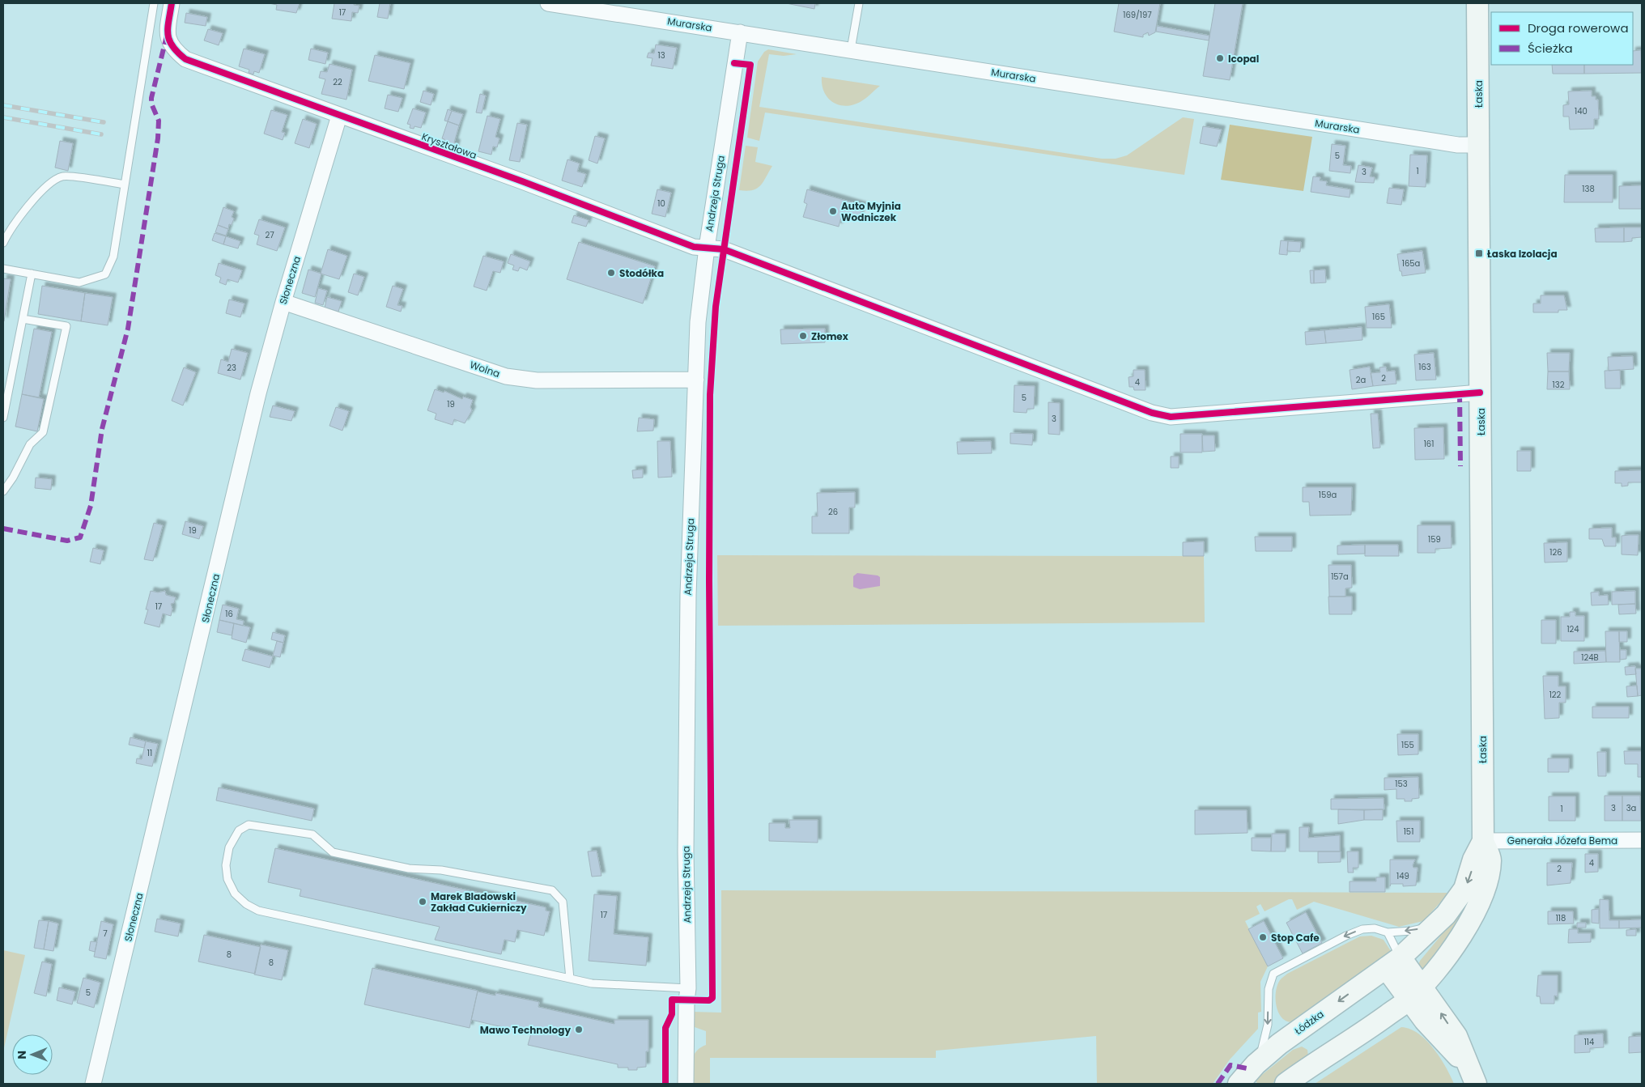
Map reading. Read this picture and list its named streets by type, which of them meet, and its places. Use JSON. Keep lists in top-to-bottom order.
{
  "streets": {
    "main road": ["Łaska", "Łódzka"],
    "street": [
      "Murarska",
      "Kryształowa",
      "Andrzeja Struga",
      "Słoneczna",
      "Wolna",
      "Generała Józefa Bema"
    ]
  },
  "crossings": [
    ["Murarska", "Łaska"],
    ["Murarska", "Andrzeja Struga"],
    ["Łaska", "Kryształowa"],
    ["Łaska", "Generała Józefa Bema"],
    ["Łaska", "Łódzka"],
    ["Kryształowa", "Andrzeja Struga"],
    ["Kryształowa", "Słoneczna"],
    ["Andrzeja Struga", "Wolna"],
    ["Słoneczna", "Wolna"]
  ],
  "places": {
    "other": [
      "Icopal",
      "Auto Myjnia Wodniczek",
      "Stodółka",
      "Złomex",
      "Marek Bladowski Zakład Cukierniczy",
      "Stop Cafe",
      "Mawo Technology"
    ],
    "transit": ["Łaska Izolacja"]
  },
  "house_numbers": [
    "17",
    "169/197",
    "13",
    "22",
    "140",
    "5",
    "1",
    "3",
    "138",
    "10",
    "27",
    "165a",
    "165",
    "163",
    "23",
    "2",
    "2a",
    "4",
    "132",
    "5",
    "19",
    "3",
    "161",
    "159a",
    "26",
    "19",
    "159",
    "126",
    "157a",
    "17",
    "16",
    "124",
    "124B",
    "122",
    "155",
    "11",
    "153",
    "3",
    "3a",
    "1",
    "151",
    "4",
    "2",
    "149",
    "17",
    "118",
    "7",
    "8",
    "8",
    "5",
    "114"
  ],
  "legend": ["Droga rowerowa", "Ścieżka"],
  "north": "left"
}
